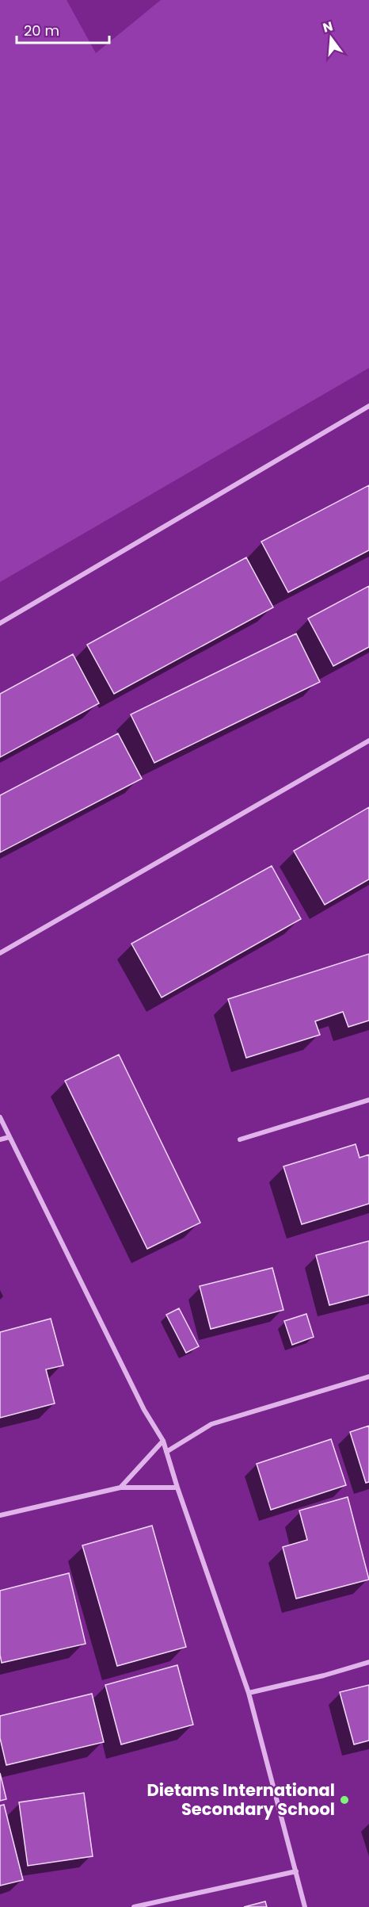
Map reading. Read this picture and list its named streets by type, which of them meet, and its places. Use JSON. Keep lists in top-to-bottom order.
{
  "places": ["Dietams International Secondary School"],
  "scale_bar": "20 m",
  "north": "top"
}
